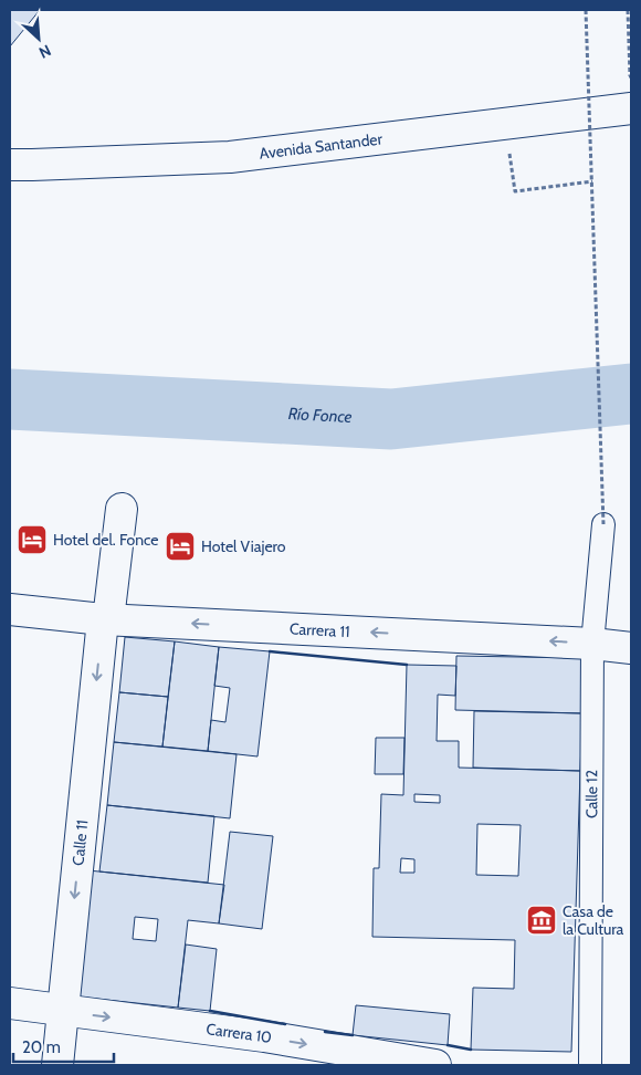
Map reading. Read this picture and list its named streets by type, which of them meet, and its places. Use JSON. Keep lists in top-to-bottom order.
{
  "streets": {
    "main road": [
      "Avenida Santander",
      "Carrera 11",
      "Calle 11",
      "Carrera 10"
    ],
    "street": ["Calle 12"]
  },
  "crossings": [
    ["Carrera 11", "Calle 12"],
    ["Carrera 11", "Calle 11"],
    ["Calle 11", "Carrera 10"]
  ],
  "one_way": ["Carrera 11", "Calle 11", "Carrera 10"],
  "water": ["Río Fonce"],
  "places": {
    "hotel": ["Hotel del. Fonce", "Hotel Viajero"],
    "museum": ["Casa de la Cultura"]
  },
  "scale_bar": "20 m",
  "north": "bottom right"
}
